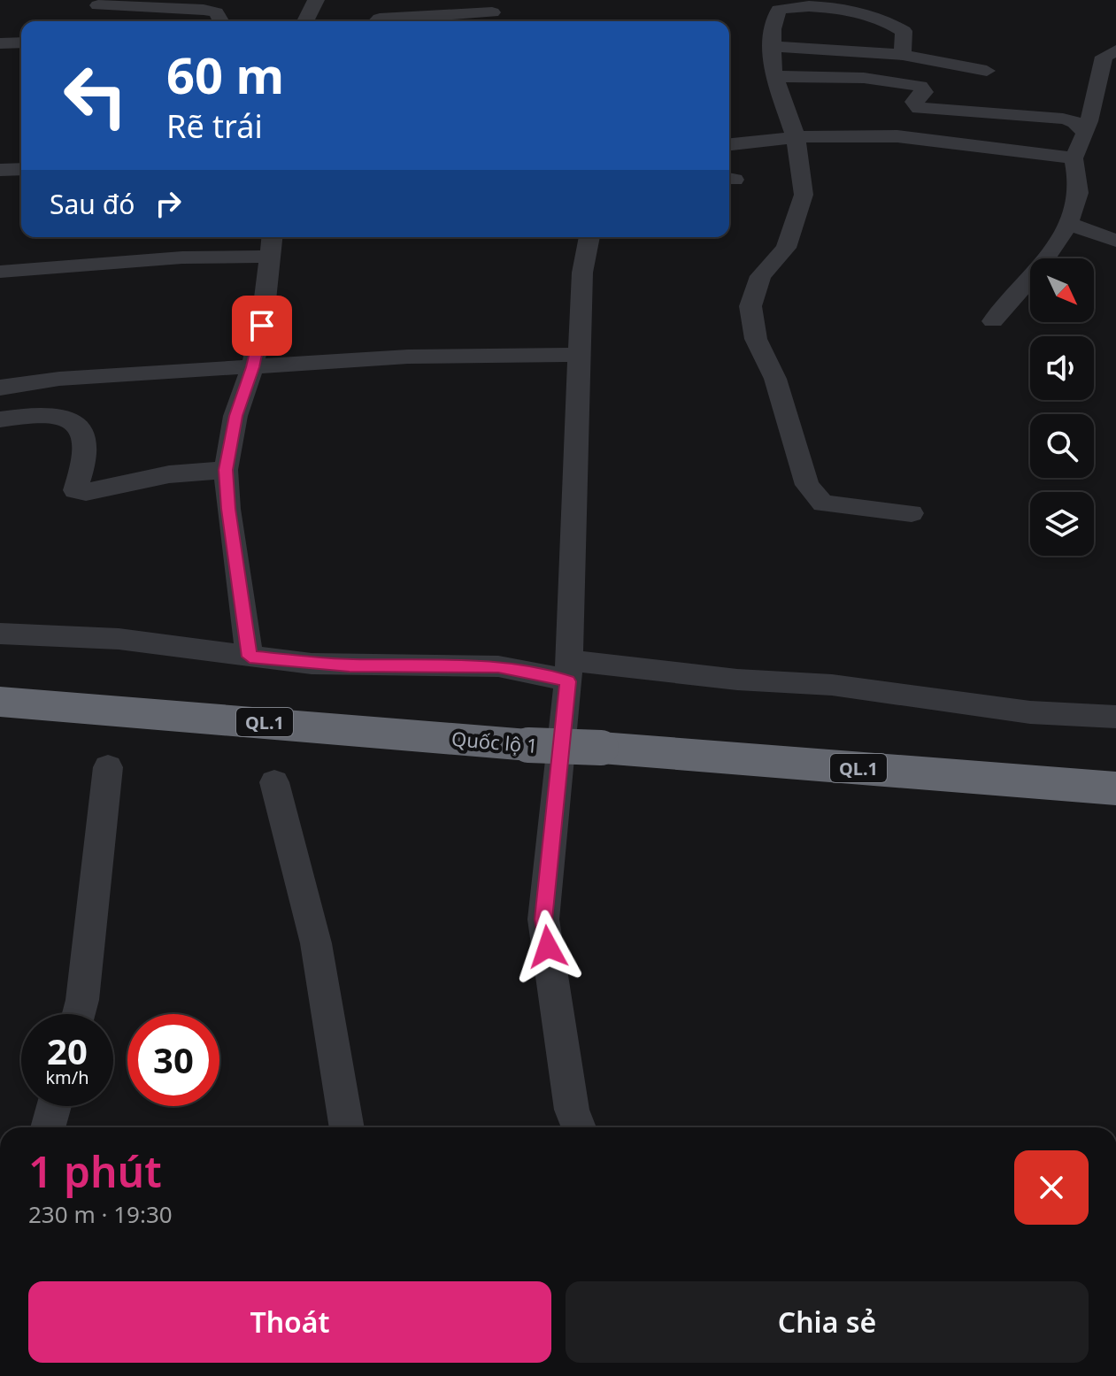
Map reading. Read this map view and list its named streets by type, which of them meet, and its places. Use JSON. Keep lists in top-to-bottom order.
{
  "streets": {
    "highway": ["QL.1", "Quốc lộ 1"]
  },
  "north": "bottom right",
  "page": {
    "turn": ["60 m", "Rẽ trái"],
    "then": "Sau đó",
    "speed": "20 km/h",
    "limit": "30",
    "heading": ["1 phút", "230 m · 19:30"],
    "buttons": ["Thoát", "Chia sẻ"]
  }
}
